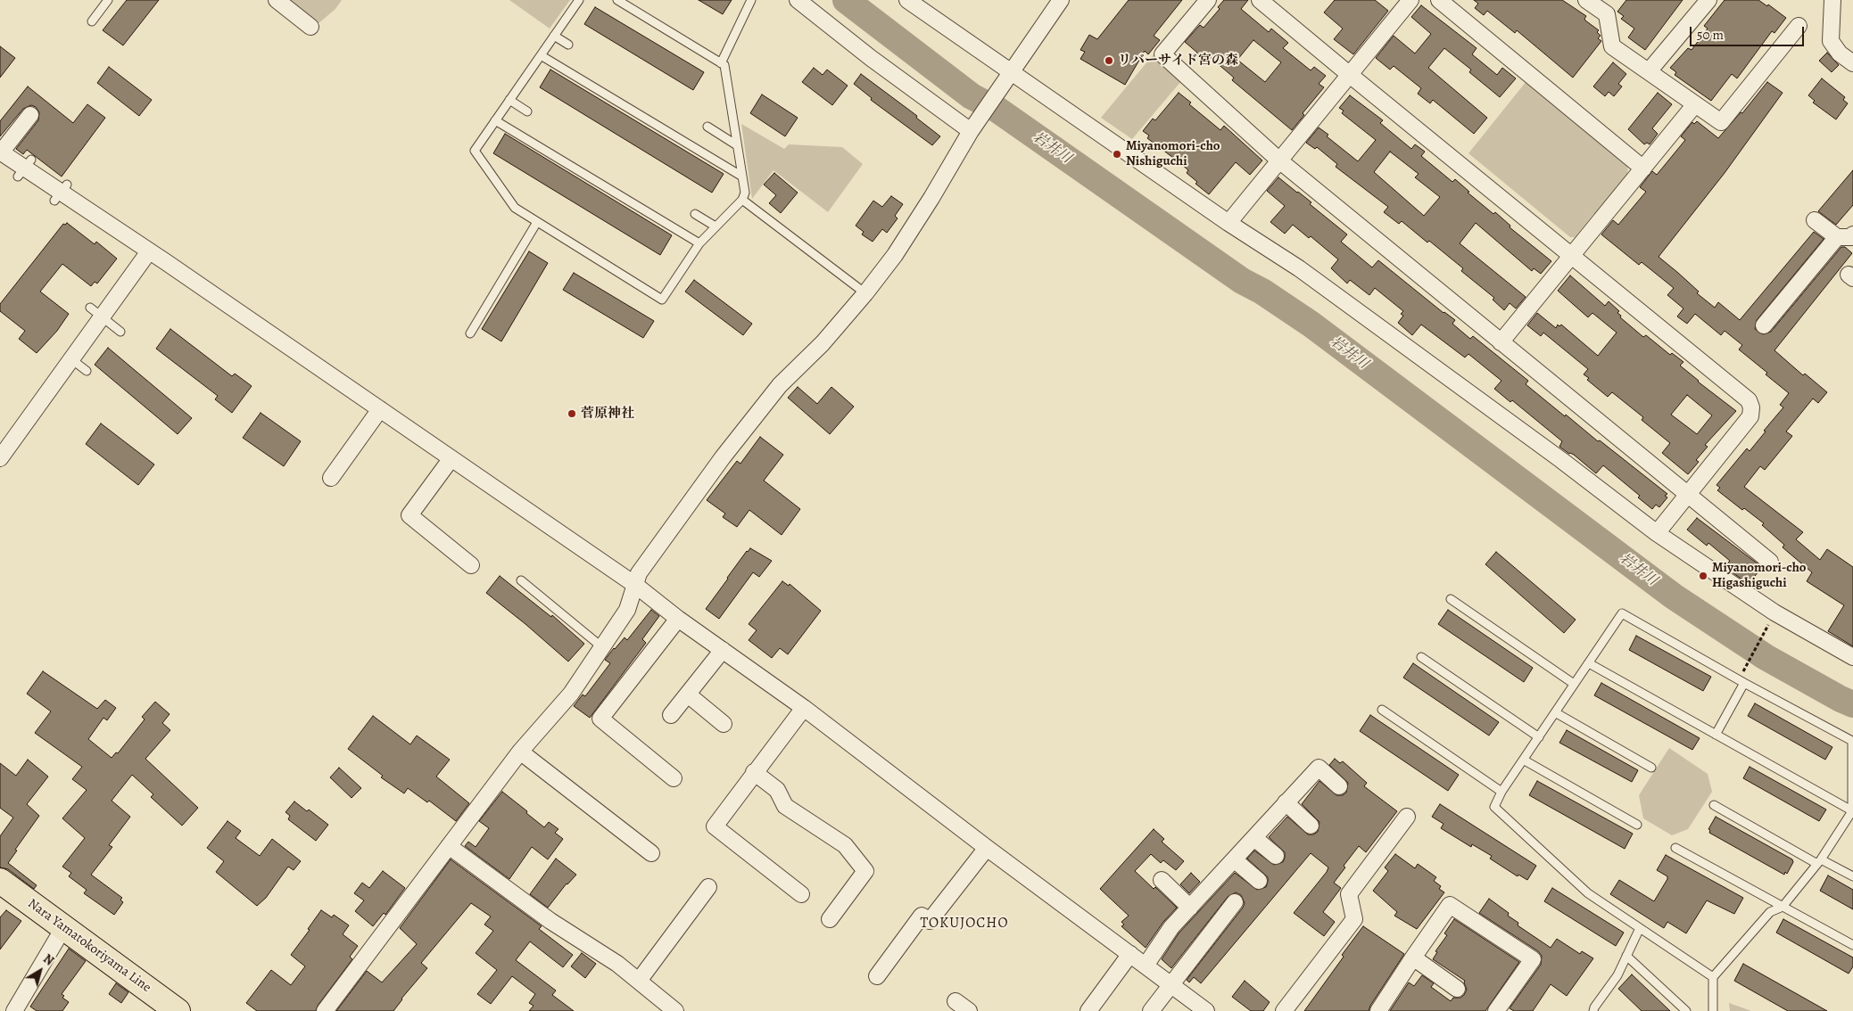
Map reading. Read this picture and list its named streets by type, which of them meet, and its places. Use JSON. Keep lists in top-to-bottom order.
{
  "streets": {
    "main road": ["Nara Yamatokoriyama Line"]
  },
  "districts": ["TOKUJOCHO"],
  "water": ["岩井川"],
  "places": [
    "リバーサイド宮の森",
    "Miyanomori-cho Nishiguchi",
    "菅原神社",
    "Miyanomori-cho Higashiguchi"
  ],
  "scale_bar": "50 m",
  "north": "top right"
}
